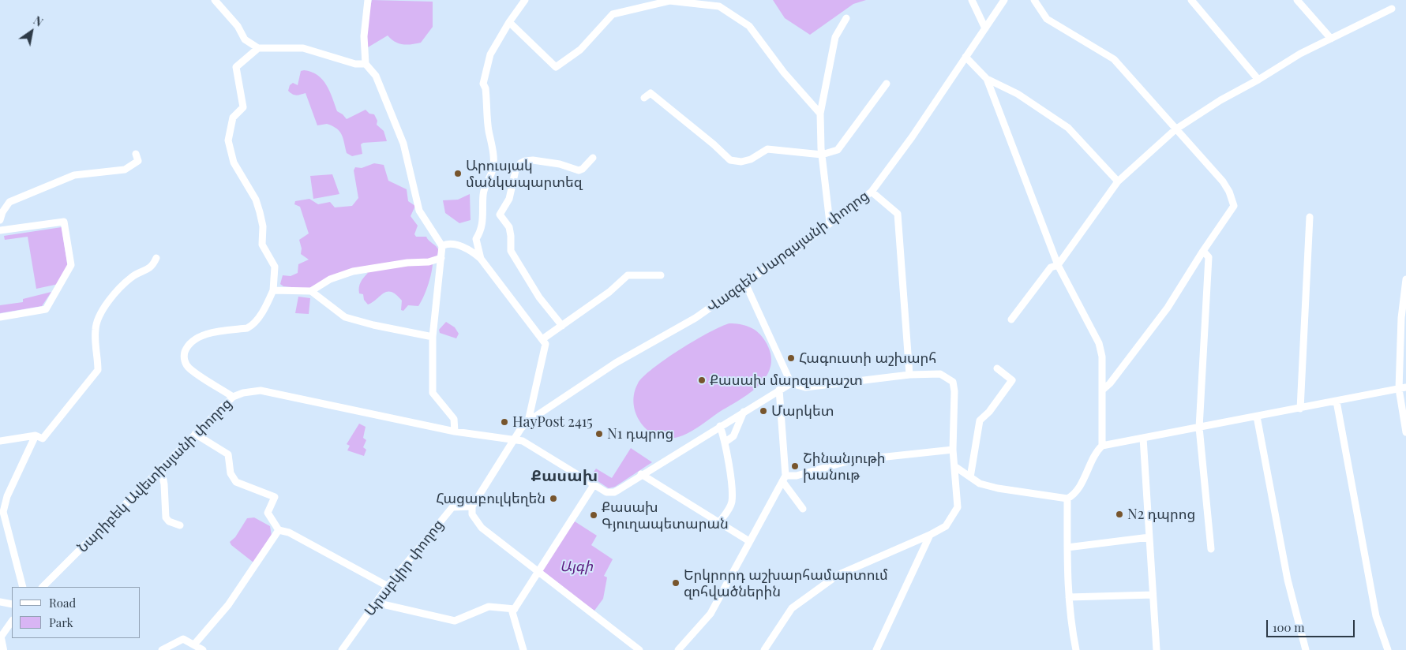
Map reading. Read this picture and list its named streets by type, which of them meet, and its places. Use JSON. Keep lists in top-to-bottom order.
{
  "streets": {
    "street": ["Վազգեն Սարգսյանի փողոց", "Նարիբեկ Ավետիսյանի փողոց", "Արաբկիր փողոց"]
  },
  "crossings": [
    ["Վազգեն Սարգսյանի փողոց", "Նարիբեկ Ավետիսյանի փողոց"]
  ],
  "districts": ["Քասախ"],
  "parks": ["Այգի"],
  "places": [
    "Արուսյակ մանկապարտեզ",
    "Հագուստի աշխարհ",
    "Քասախ մարզադաշտ",
    "Մարկետ",
    "HayPost 2415",
    "N1 դպրոց",
    "Շինանյութի խանութ",
    "Հացաբուլկեղեն",
    "N2 դպրոց",
    "Քասախ Գյուղապետարան",
    "Երկրորդ աշխարհամարտում զոհվածներին"
  ],
  "legend": ["Road", "Park"],
  "scale_bar": "100 m",
  "north": "top right"
}
